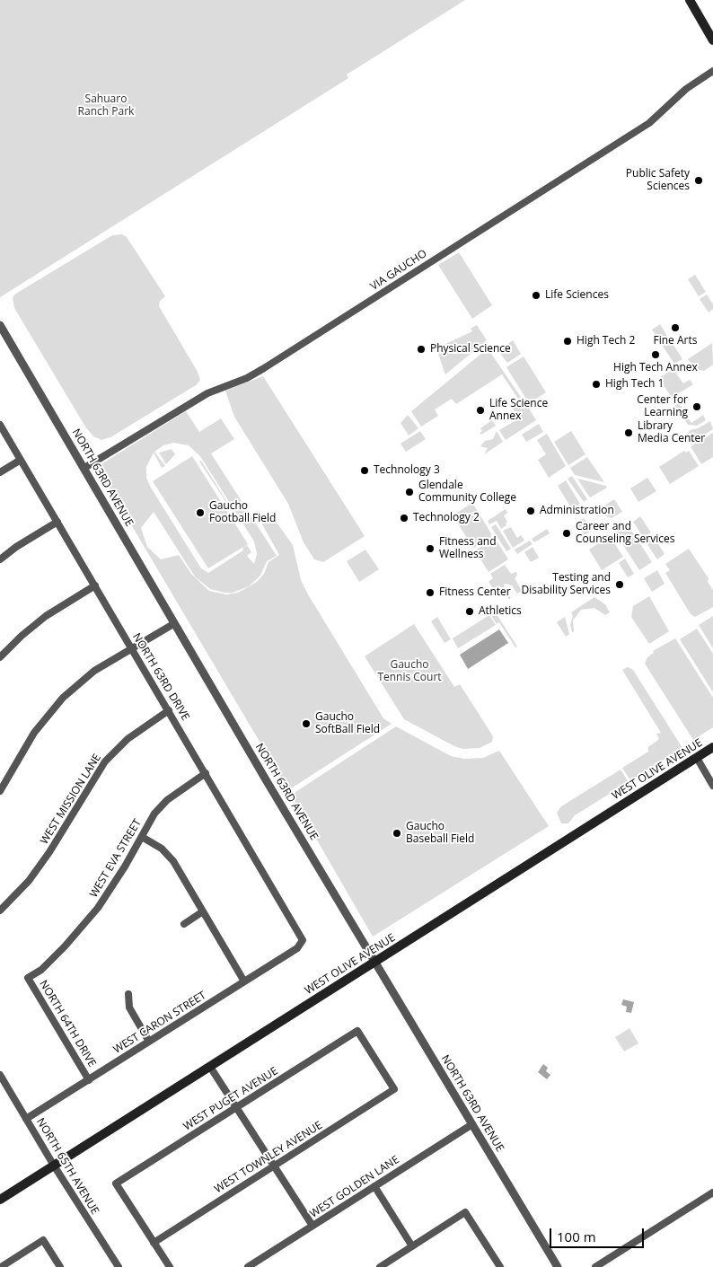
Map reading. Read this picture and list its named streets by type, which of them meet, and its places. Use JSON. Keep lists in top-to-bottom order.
{
  "streets": {
    "main road": ["WEST OLIVE AVENUE"],
    "street": [
      "VIA GAUCHO",
      "NORTH 63RD AVENUE",
      "NORTH 63RD DRIVE",
      "WEST MISSION LANE",
      "WEST EVA STREET",
      "WEST CARON STREET",
      "NORTH 64TH DRIVE",
      "WEST PUGET AVENUE",
      "WEST TOWNLEY AVENUE",
      "NORTH 65TH AVENUE",
      "WEST GOLDEN LANE"
    ]
  },
  "crossings": [
    ["VIA GAUCHO", "NORTH 63RD AVENUE"],
    ["NORTH 63RD AVENUE", "WEST OLIVE AVENUE"],
    ["NORTH 63RD AVENUE", "WEST GOLDEN LANE"],
    ["NORTH 63RD DRIVE", "WEST MISSION LANE"],
    ["NORTH 63RD DRIVE", "WEST EVA STREET"],
    ["NORTH 63RD DRIVE", "WEST CARON STREET"],
    ["WEST OLIVE AVENUE", "NORTH 65TH AVENUE"],
    ["WEST EVA STREET", "NORTH 64TH DRIVE"],
    ["WEST CARON STREET", "NORTH 64TH DRIVE"],
    ["WEST CARON STREET", "NORTH 65TH AVENUE"],
    ["WEST PUGET AVENUE", "WEST TOWNLEY AVENUE"]
  ],
  "parks": ["Sahuaro Ranch Park", "Gaucho Tennis Court"],
  "places": [
    "Public Safety Sciences",
    "Life Sciences",
    "Fine Arts",
    "High Tech 2",
    "Physical Science",
    "High Tech Annex",
    "High Tech 1",
    "Center for Learning",
    "Life Science Annex",
    "Library Media Center",
    "Technology 3",
    "Glendale Community College",
    "Administration",
    "Gaucho Football Field",
    "Technology 2",
    "Career and Counseling Services",
    "Fitness and Wellness",
    "Testing and Disability Services",
    "Fitness Center",
    "Athletics",
    "Gaucho SoftBall Field",
    "Gaucho Baseball Field"
  ],
  "scale_bar": "100 m"
}
